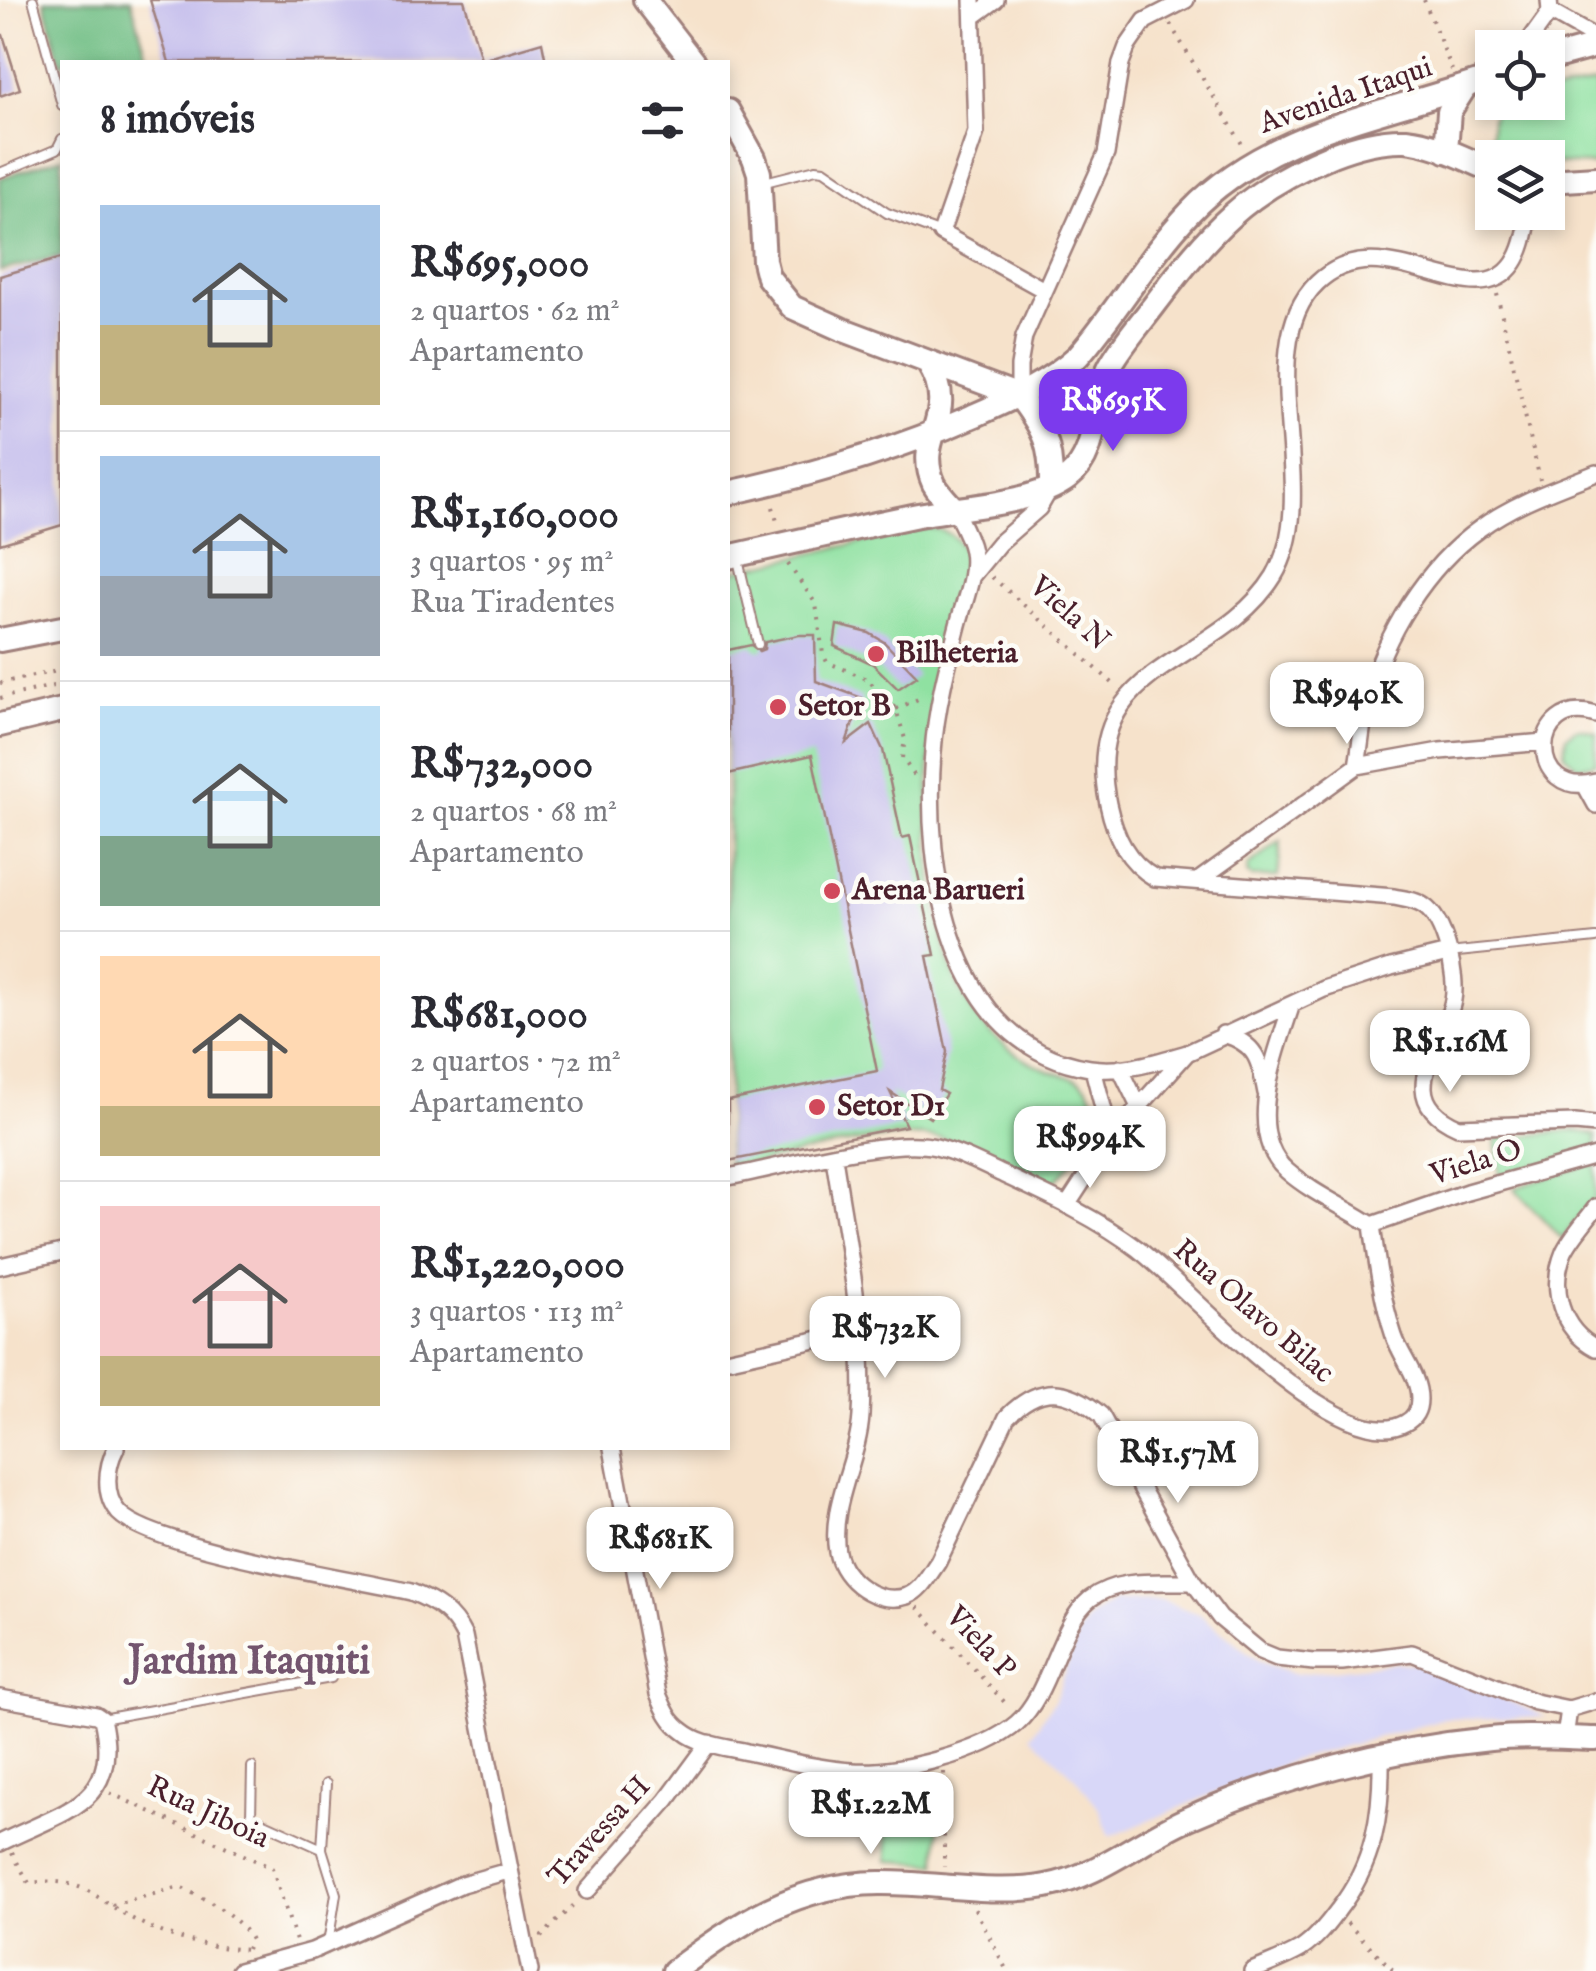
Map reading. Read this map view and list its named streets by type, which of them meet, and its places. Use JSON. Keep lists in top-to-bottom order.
{
  "streets": {
    "main road": ["Avenida Itaqui"],
    "street": ["Viela O", "Rua Olavo Bilac", "Travessa H"],
    "path": ["Viela N", "Viela P", "Rua Jiboia"]
  },
  "crossings": [
    ["Viela O", "Rua Olavo Bilac"]
  ],
  "districts": ["Jardim Itaquiti"],
  "places": [
    "Bilheteria",
    "Setor B",
    "Arena Barueri",
    "Setor D1"
  ],
  "page": {
    "heading": "8 imóveis",
    "list": [
      {
        "name": "R$695,000",
        "note": "2 quartos · 62 m² · Apartamento"
      },
      {
        "name": "R$1,160,000",
        "note": "3 quartos · 95 m² · Rua Tiradentes"
      },
      {
        "name": "R$732,000",
        "note": "2 quartos · 68 m² · Apartamento"
      },
      {
        "name": "R$681,000",
        "note": "2 quartos · 72 m² · Apartamento"
      },
      {
        "name": "R$1,220,000",
        "note": "3 quartos · 113 m² · Apartamento"
      }
    ],
    "price": [
      "R$695K",
      "R$940K",
      "R$1.16M",
      "R$994K",
      "R$732K",
      "R$1.57M",
      "R$681K",
      "R$1.22M"
    ]
  }
}
